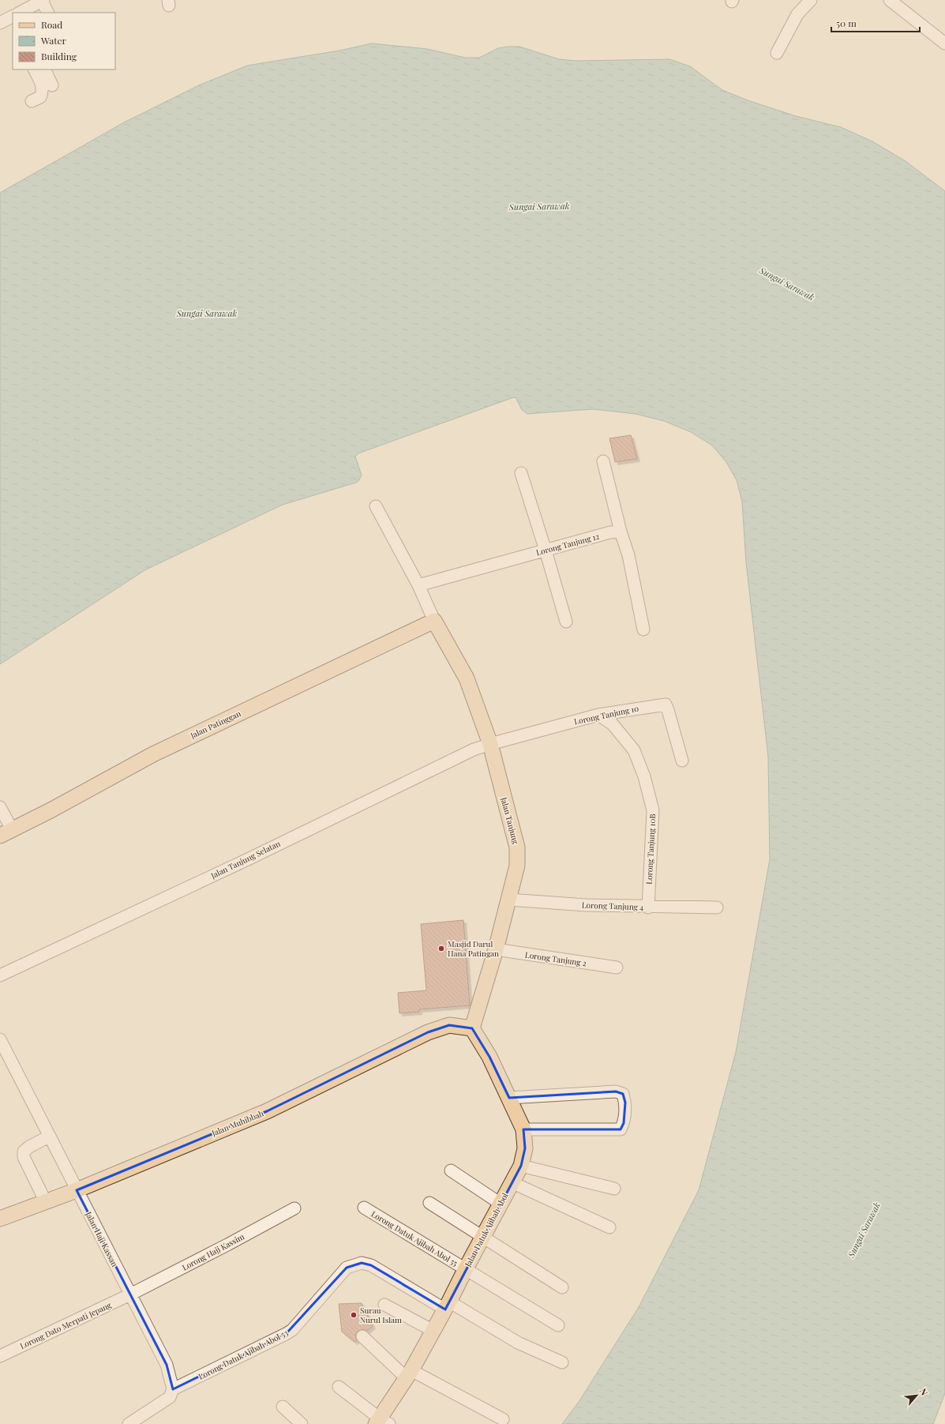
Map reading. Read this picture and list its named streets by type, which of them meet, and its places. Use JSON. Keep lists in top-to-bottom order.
{
  "streets": {
    "main road": [
      "Jalan Patinggan",
      "Jalan Tanjung",
      "Jalan Muhibbah",
      "Jalan Datuk Ajibah Abol"
    ],
    "street": [
      "Lorong Tanjung 12",
      "Lorong Tanjung 10",
      "Lorong Tanjung 10B",
      "Jalan Tanjung Selatan",
      "Lorong Tanjung 4",
      "Lorong Tanjung 2",
      "Lorong Datuk Ajibah Abol 55",
      "Jalan Haji Kassan",
      "Lorong Hajj Kassim",
      "Lorong Dato Merpati Jepang",
      "Lorong Datuk Ajibah Abol 53"
    ]
  },
  "crossings": [
    ["Lorong Tanjung 10", "Jalan Tanjung"],
    ["Lorong Tanjung 10", "Lorong Tanjung 10B"],
    ["Lorong Tanjung 10", "Jalan Tanjung Selatan"],
    ["Jalan Patinggan", "Jalan Tanjung"],
    ["Jalan Tanjung", "Jalan Tanjung Selatan"],
    ["Jalan Tanjung", "Lorong Tanjung 4"],
    ["Jalan Tanjung", "Lorong Tanjung 2"],
    ["Jalan Tanjung", "Jalan Muhibbah"],
    ["Jalan Tanjung", "Jalan Datuk Ajibah Abol"],
    ["Lorong Tanjung 10B", "Lorong Tanjung 4"],
    ["Jalan Muhibbah", "Jalan Datuk Ajibah Abol"],
    ["Jalan Muhibbah", "Jalan Haji Kassan"],
    ["Jalan Datuk Ajibah Abol", "Lorong Datuk Ajibah Abol 55"],
    ["Jalan Datuk Ajibah Abol", "Lorong Datuk Ajibah Abol 53"],
    ["Jalan Haji Kassan", "Lorong Hajj Kassim"],
    ["Jalan Haji Kassan", "Lorong Dato Merpati Jepang"],
    ["Jalan Haji Kassan", "Lorong Datuk Ajibah Abol 53"],
    ["Lorong Hajj Kassim", "Lorong Dato Merpati Jepang"]
  ],
  "water": ["Sungai Sarawak"],
  "places": ["Masjid Darul Hana Patingan", "Surau Nurul Islam"],
  "legend": ["Road", "Water", "Building"],
  "scale_bar": "50 m",
  "north": "top right"
}
